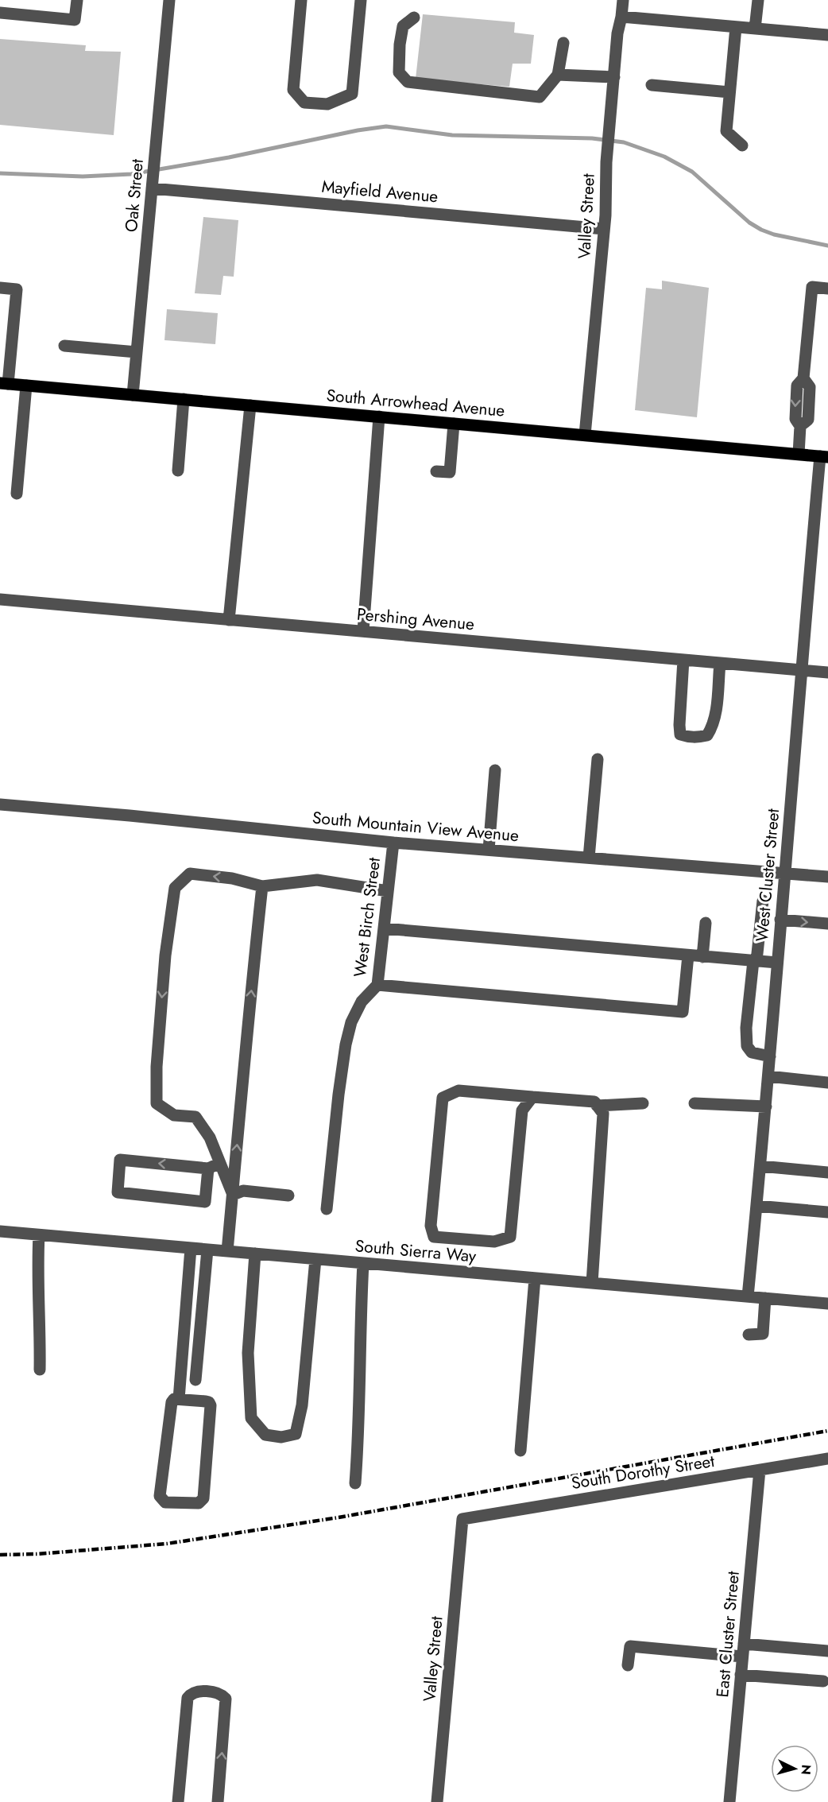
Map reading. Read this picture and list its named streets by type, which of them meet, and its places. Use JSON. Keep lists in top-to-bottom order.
{
  "streets": {
    "main road": ["South Arrowhead Avenue"],
    "street": [
      "Mayfield Avenue",
      "Oak Street",
      "Valley Street",
      "Pershing Avenue",
      "South Mountain View Avenue",
      "West Cluster Street",
      "West Birch Street",
      "South Sierra Way",
      "South Dorothy Street",
      "East Cluster Street"
    ]
  },
  "crossings": [
    ["Mayfield Avenue", "Oak Street"],
    ["Mayfield Avenue", "Valley Street"],
    ["Oak Street", "South Arrowhead Avenue"],
    ["Valley Street", "South Arrowhead Avenue"],
    ["Valley Street", "South Dorothy Street"],
    ["South Arrowhead Avenue", "West Cluster Street"],
    ["Pershing Avenue", "West Cluster Street"],
    ["South Mountain View Avenue", "West Cluster Street"],
    ["South Mountain View Avenue", "West Birch Street"],
    ["West Cluster Street", "South Sierra Way"],
    ["South Dorothy Street", "East Cluster Street"]
  ],
  "north": "right"
}
